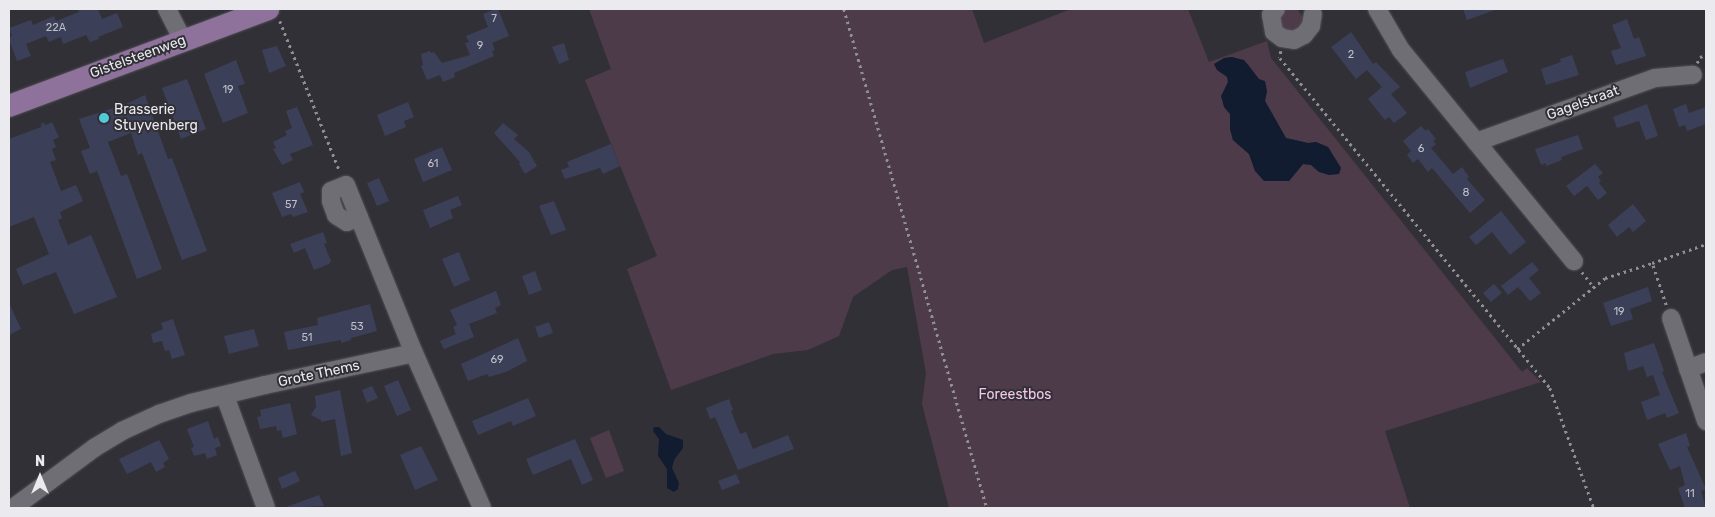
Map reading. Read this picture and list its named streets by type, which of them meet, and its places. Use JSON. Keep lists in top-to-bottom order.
{
  "streets": {
    "main road": ["Gistelsteenweg"],
    "street": ["Gagelstraat", "Grote Thems"]
  },
  "parks": ["Foreestbos"],
  "places": ["Brasserie Stuyvenberg"],
  "house_numbers": [
    "7",
    "22A",
    "9",
    "2",
    "19",
    "6",
    "61",
    "8",
    "57",
    "19",
    "53",
    "51",
    "69",
    "11"
  ],
  "north": "top"
}
